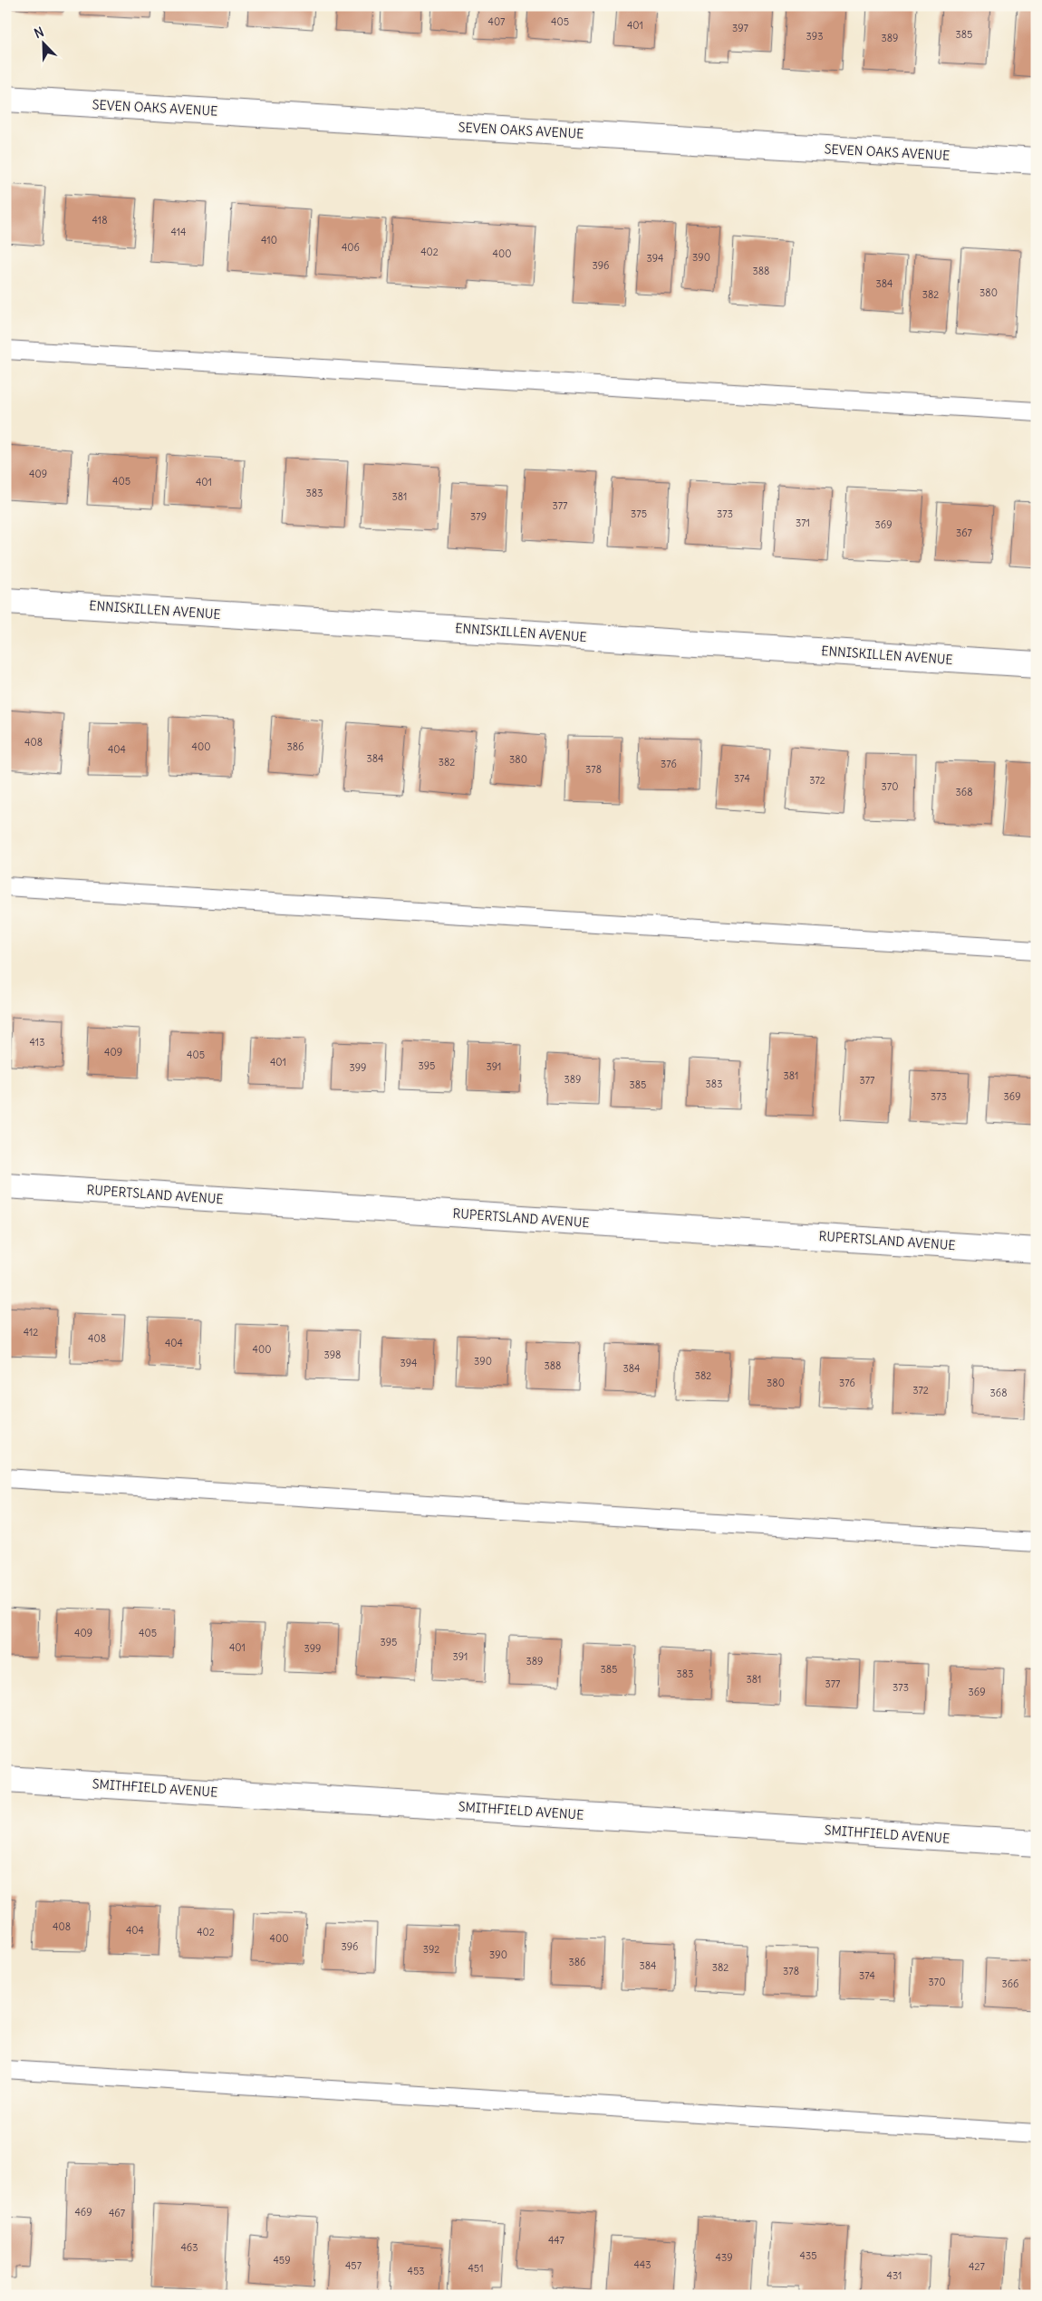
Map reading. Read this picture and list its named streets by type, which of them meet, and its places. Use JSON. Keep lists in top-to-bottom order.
{
  "streets": {
    "street": [
      "SEVEN OAKS AVENUE",
      "ENNISKILLEN AVENUE",
      "RUPERTSLAND AVENUE",
      "SMITHFIELD AVENUE"
    ]
  },
  "house_numbers": [
    "407",
    "405",
    "401",
    "397",
    "385",
    "393",
    "389",
    "418",
    "414",
    "410",
    "406",
    "402",
    "400",
    "390",
    "394",
    "396",
    "388",
    "384",
    "380",
    "382",
    "409",
    "405",
    "401",
    "383",
    "381",
    "377",
    "375",
    "373",
    "379",
    "371",
    "369",
    "367",
    "408",
    "400",
    "386",
    "404",
    "384",
    "380",
    "382",
    "376",
    "378",
    "374",
    "372",
    "370",
    "368",
    "413",
    "409",
    "405",
    "401",
    "395",
    "391",
    "399",
    "381",
    "389",
    "377",
    "383",
    "385",
    "373",
    "369",
    "412",
    "408",
    "404",
    "400",
    "398",
    "390",
    "394",
    "388",
    "384",
    "382",
    "380",
    "376",
    "372",
    "368",
    "409",
    "405",
    "395",
    "401",
    "399",
    "391",
    "389",
    "385",
    "383",
    "381",
    "377",
    "373",
    "369",
    "408",
    "404",
    "402",
    "400",
    "396",
    "392",
    "390",
    "386",
    "384",
    "382",
    "378",
    "374",
    "370",
    "366",
    "469",
    "467",
    "447",
    "463",
    "435",
    "439",
    "459",
    "443",
    "457",
    "427",
    "451",
    "453",
    "431"
  ],
  "north": "top left"
}
